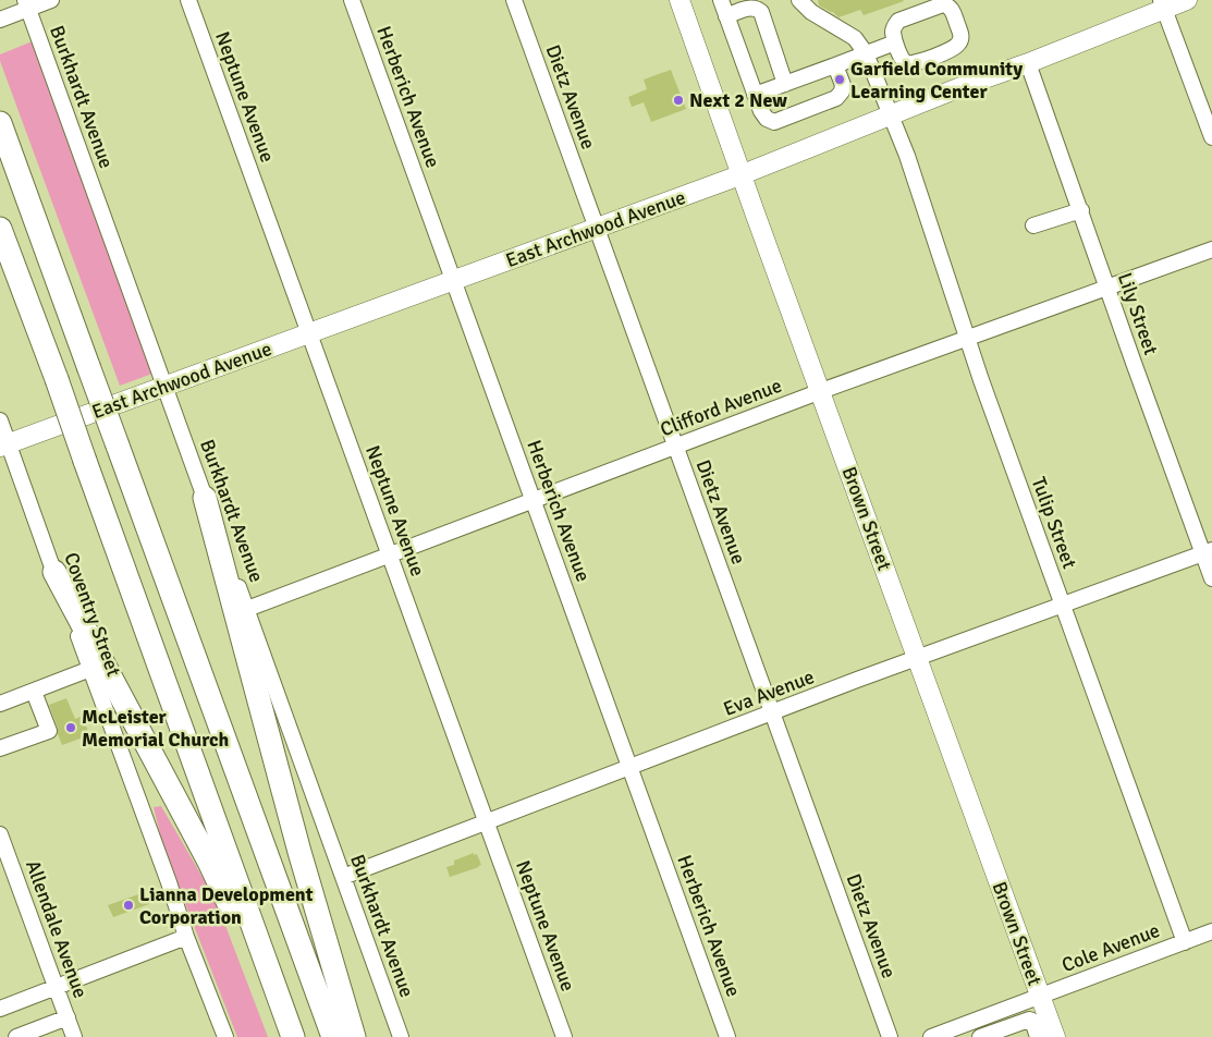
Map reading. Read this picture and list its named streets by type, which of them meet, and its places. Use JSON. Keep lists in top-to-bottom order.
{
  "streets": {
    "main road": ["East Archwood Avenue", "Brown Street"],
    "street": [
      "Burkhardt Avenue",
      "Neptune Avenue",
      "Herberich Avenue",
      "Dietz Avenue",
      "Lily Street",
      "Clifford Avenue",
      "Tulip Street",
      "Coventry Street",
      "Eva Avenue",
      "Allendale Avenue",
      "Cole Avenue"
    ]
  },
  "crossings": [
    ["Burkhardt Avenue", "East Archwood Avenue"],
    ["Burkhardt Avenue", "Clifford Avenue"],
    ["Burkhardt Avenue", "Eva Avenue"],
    ["Neptune Avenue", "East Archwood Avenue"],
    ["Neptune Avenue", "Clifford Avenue"],
    ["Neptune Avenue", "Eva Avenue"],
    ["Herberich Avenue", "East Archwood Avenue"],
    ["Herberich Avenue", "Clifford Avenue"],
    ["Herberich Avenue", "Eva Avenue"],
    ["Dietz Avenue", "East Archwood Avenue"],
    ["Dietz Avenue", "Clifford Avenue"],
    ["Dietz Avenue", "Eva Avenue"],
    ["East Archwood Avenue", "Lily Street"],
    ["East Archwood Avenue", "Brown Street"],
    ["East Archwood Avenue", "Tulip Street"],
    ["East Archwood Avenue", "Coventry Street"],
    ["Lily Street", "Clifford Avenue"],
    ["Lily Street", "Eva Avenue"],
    ["Clifford Avenue", "Brown Street"],
    ["Clifford Avenue", "Tulip Street"],
    ["Brown Street", "Eva Avenue"],
    ["Brown Street", "Cole Avenue"],
    ["Tulip Street", "Eva Avenue"],
    ["Tulip Street", "Cole Avenue"]
  ],
  "places": [
    "Garfield Community Learning Center",
    "Next 2 New",
    "McLeister Memorial Church",
    "Lianna Development Corporation"
  ]
}
